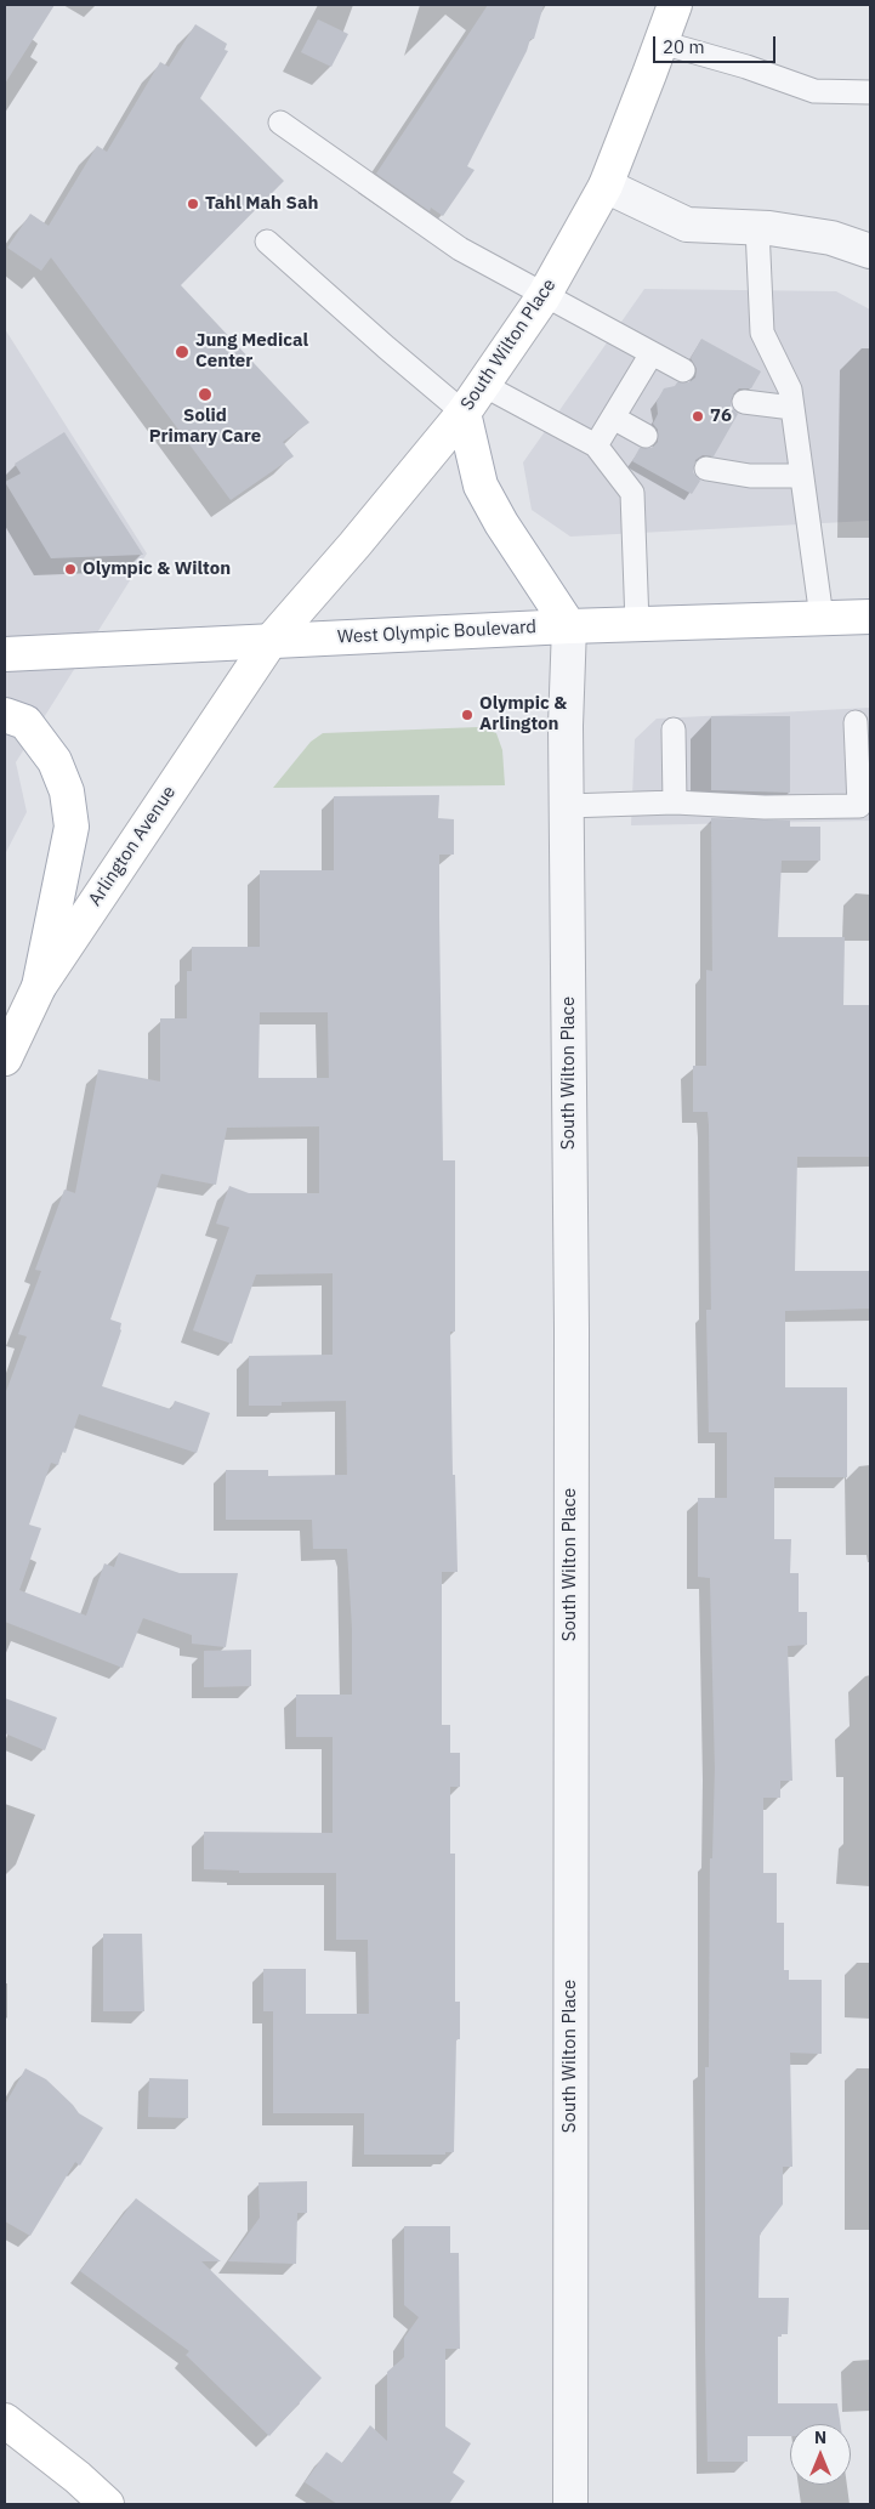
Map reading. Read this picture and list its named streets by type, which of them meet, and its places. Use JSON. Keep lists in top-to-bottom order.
{
  "streets": {
    "main road": ["South Wilton Place", "West Olympic Boulevard", "Arlington Avenue"]
  },
  "crossings": [
    ["South Wilton Place", "West Olympic Boulevard"],
    ["South Wilton Place", "Arlington Avenue"],
    ["West Olympic Boulevard", "Arlington Avenue"]
  ],
  "places": [
    "Tahl Mah Sah",
    "Jung Medical Center",
    "Solid Primary Care",
    "76",
    "Olympic & Wilton",
    "Olympic & Arlington"
  ],
  "scale_bar": "20 m",
  "north": "top"
}
